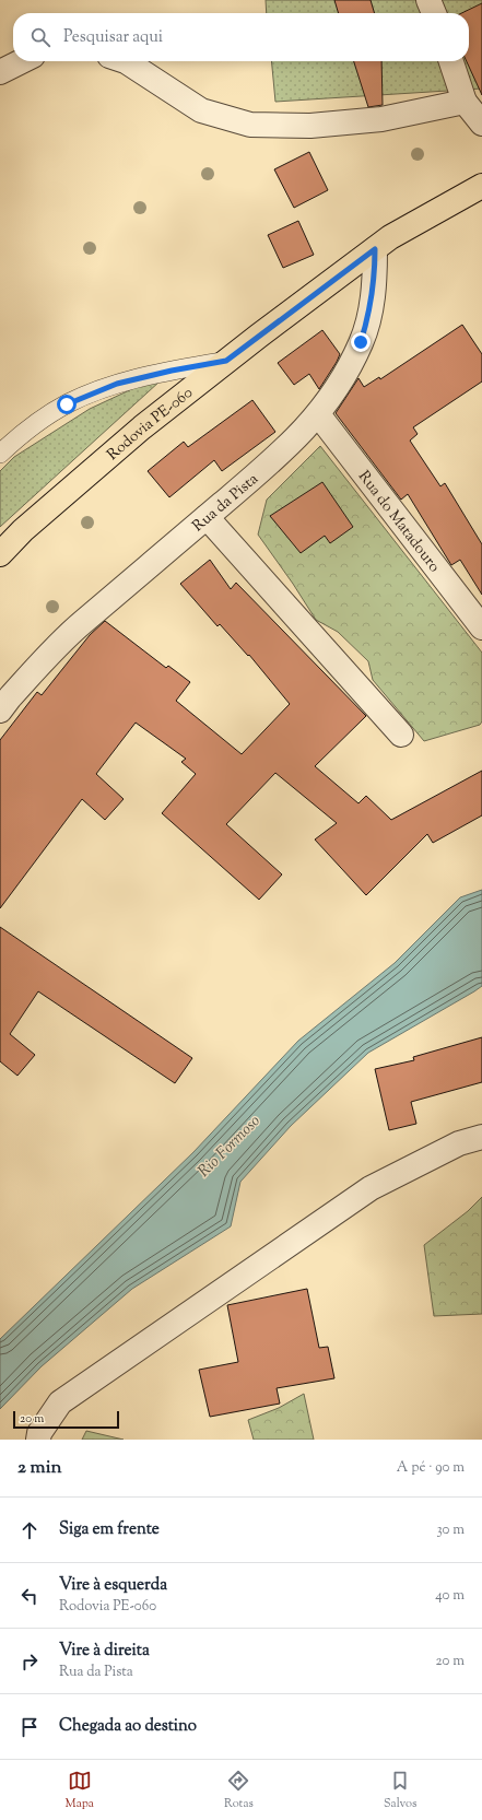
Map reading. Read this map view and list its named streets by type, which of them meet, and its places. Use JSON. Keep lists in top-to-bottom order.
{
  "streets": {
    "main road": ["Rodovia PE-060"],
    "street": ["Rua da Pista", "Rua do Matadouro"]
  },
  "crossings": [
    ["Rodovia PE-060", "Rua da Pista"],
    ["Rua da Pista", "Rua do Matadouro"]
  ],
  "water": ["Rio Formoso"],
  "scale_bar": "20 m",
  "page": {
    "search": "Pesquisar aqui",
    "scale": "20 m",
    "heading": ["2 min", "A pé · 90 m"],
    "list": [
      ["Siga em frente", "30 m"],
      ["Vire à esquerda", "Rodovia PE-060", "40 m"],
      ["Vire à direita", "Rua da Pista", "20 m"],
      "Chegada ao destino"
    ],
    "nav": ["Mapa", "Rotas", "Salvos"]
  }
}
